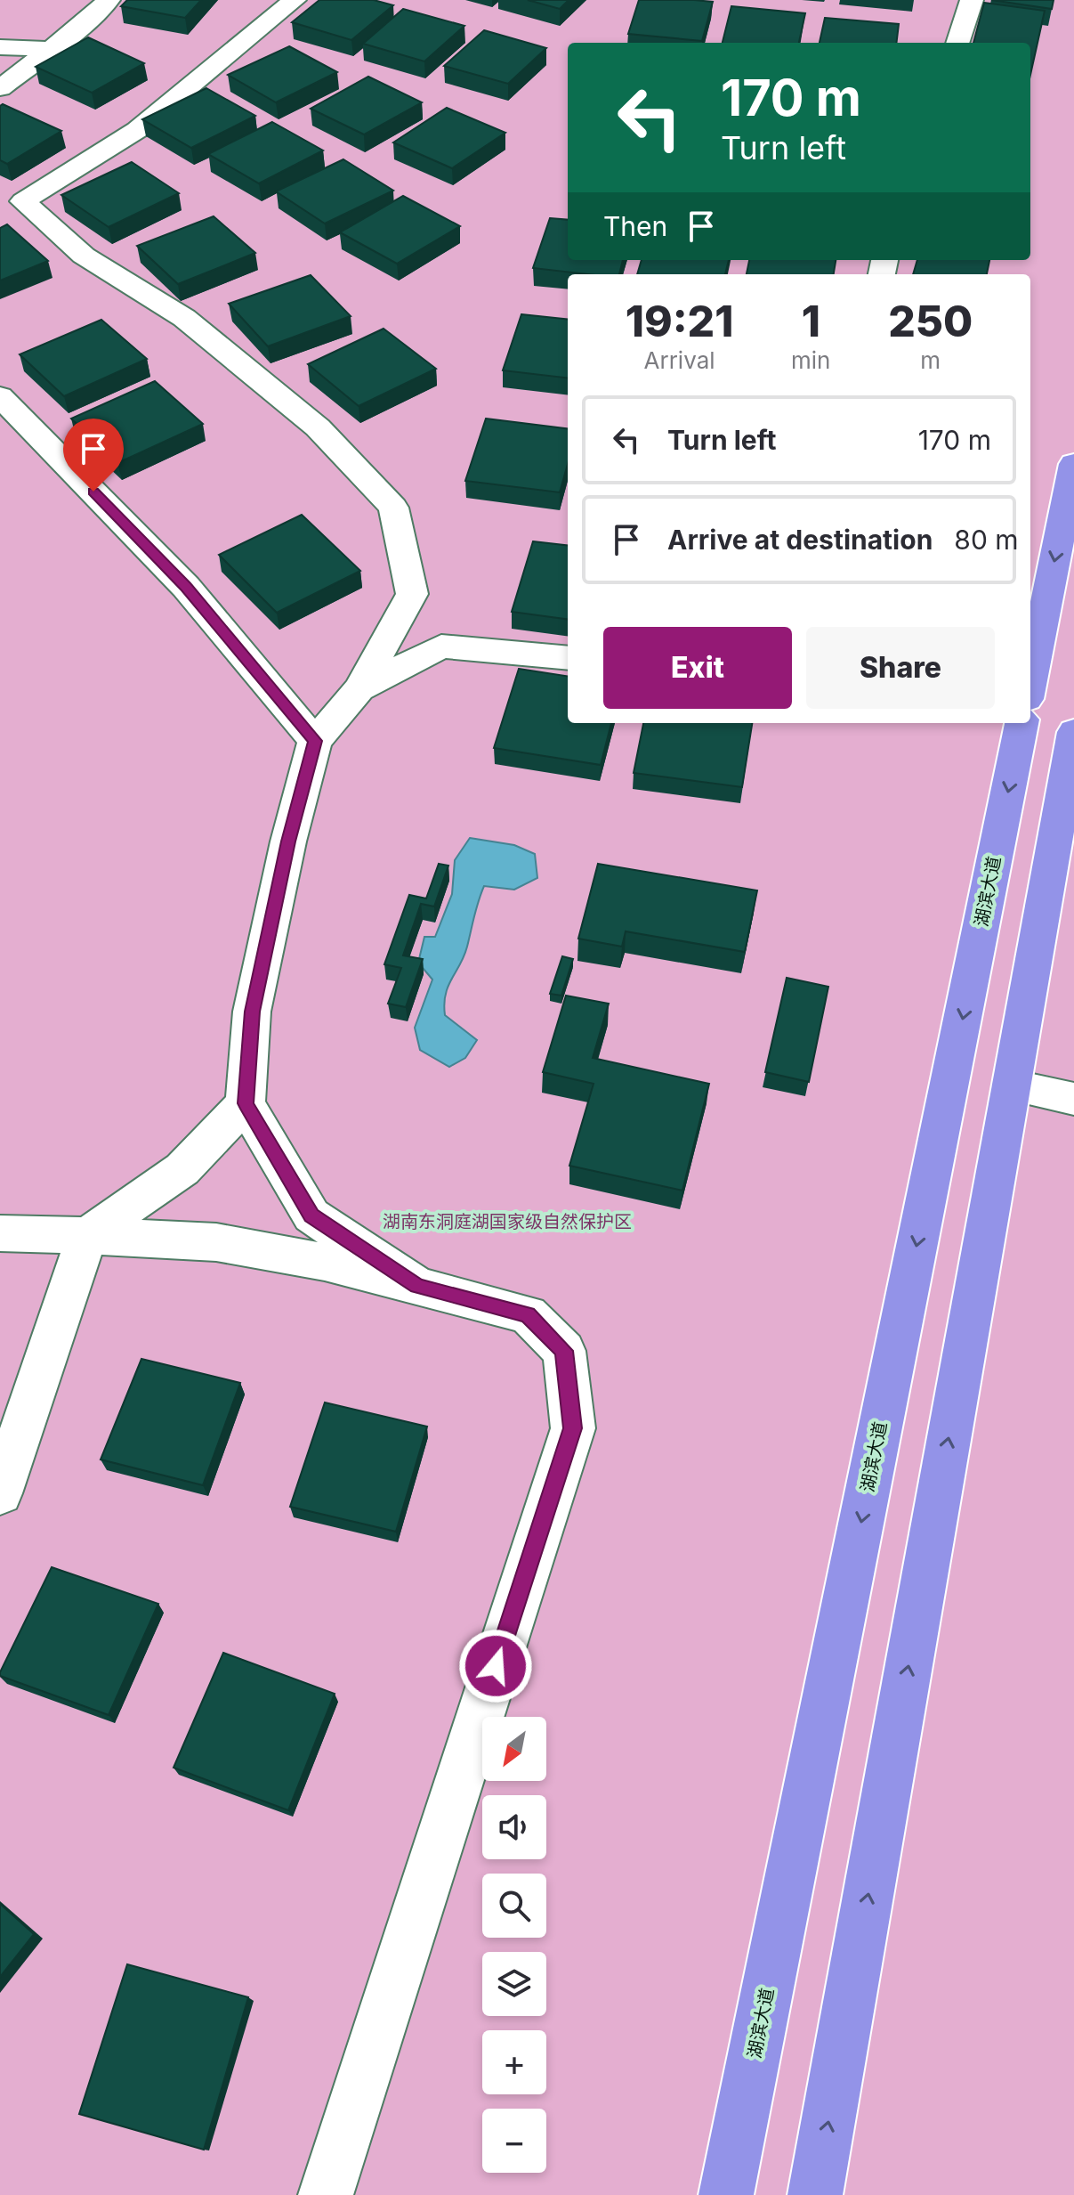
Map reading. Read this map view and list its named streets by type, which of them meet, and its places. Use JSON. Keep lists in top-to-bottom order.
{
  "streets": {
    "highway": ["湖滨大道"]
  },
  "parks": ["湖南东洞庭湖国家级自然保护区"],
  "north": "bottom left",
  "page": {
    "turn": ["170 m", "Turn left"],
    "then": "Then",
    "eta": [
      "19:21",
      "Arrival",
      "1",
      "min",
      "250",
      "m"
    ],
    "list": [
      {
        "name": "Turn left",
        "value": "170 m"
      },
      {
        "name": "Arrive at destination",
        "value": "80 m"
      }
    ],
    "buttons": ["Exit", "Share"],
    "map_buttons": ["+", "−"]
  }
}
